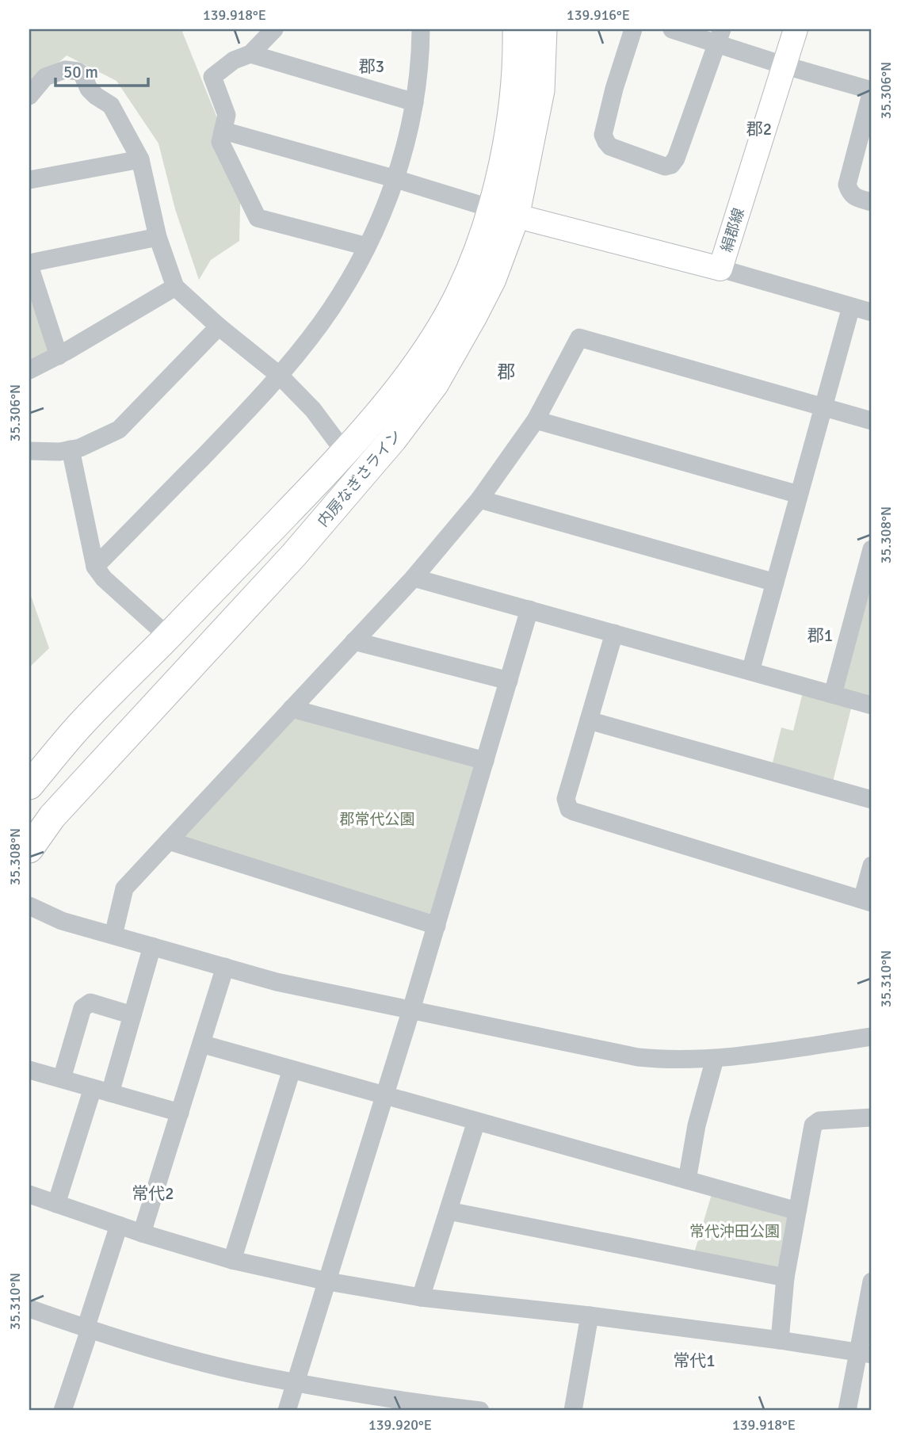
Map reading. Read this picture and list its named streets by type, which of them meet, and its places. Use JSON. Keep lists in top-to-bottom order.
{
  "streets": {
    "highway": ["内房なぎさライン"],
    "main road": ["絹郡線"]
  },
  "crossings": [
    ["絹郡線", "内房なぎさライン"]
  ],
  "districts": [
    "郡3",
    "郡2",
    "郡",
    "郡1",
    "常代2",
    "常代1"
  ],
  "parks": ["郡常代公園", "常代沖田公園"],
  "scale_bar": "50 m",
  "coordinates": [
    "139.918°E",
    "139.916°E",
    "35.306°N",
    "35.308°N",
    "35.310°N",
    "139.920°E"
  ]
}
